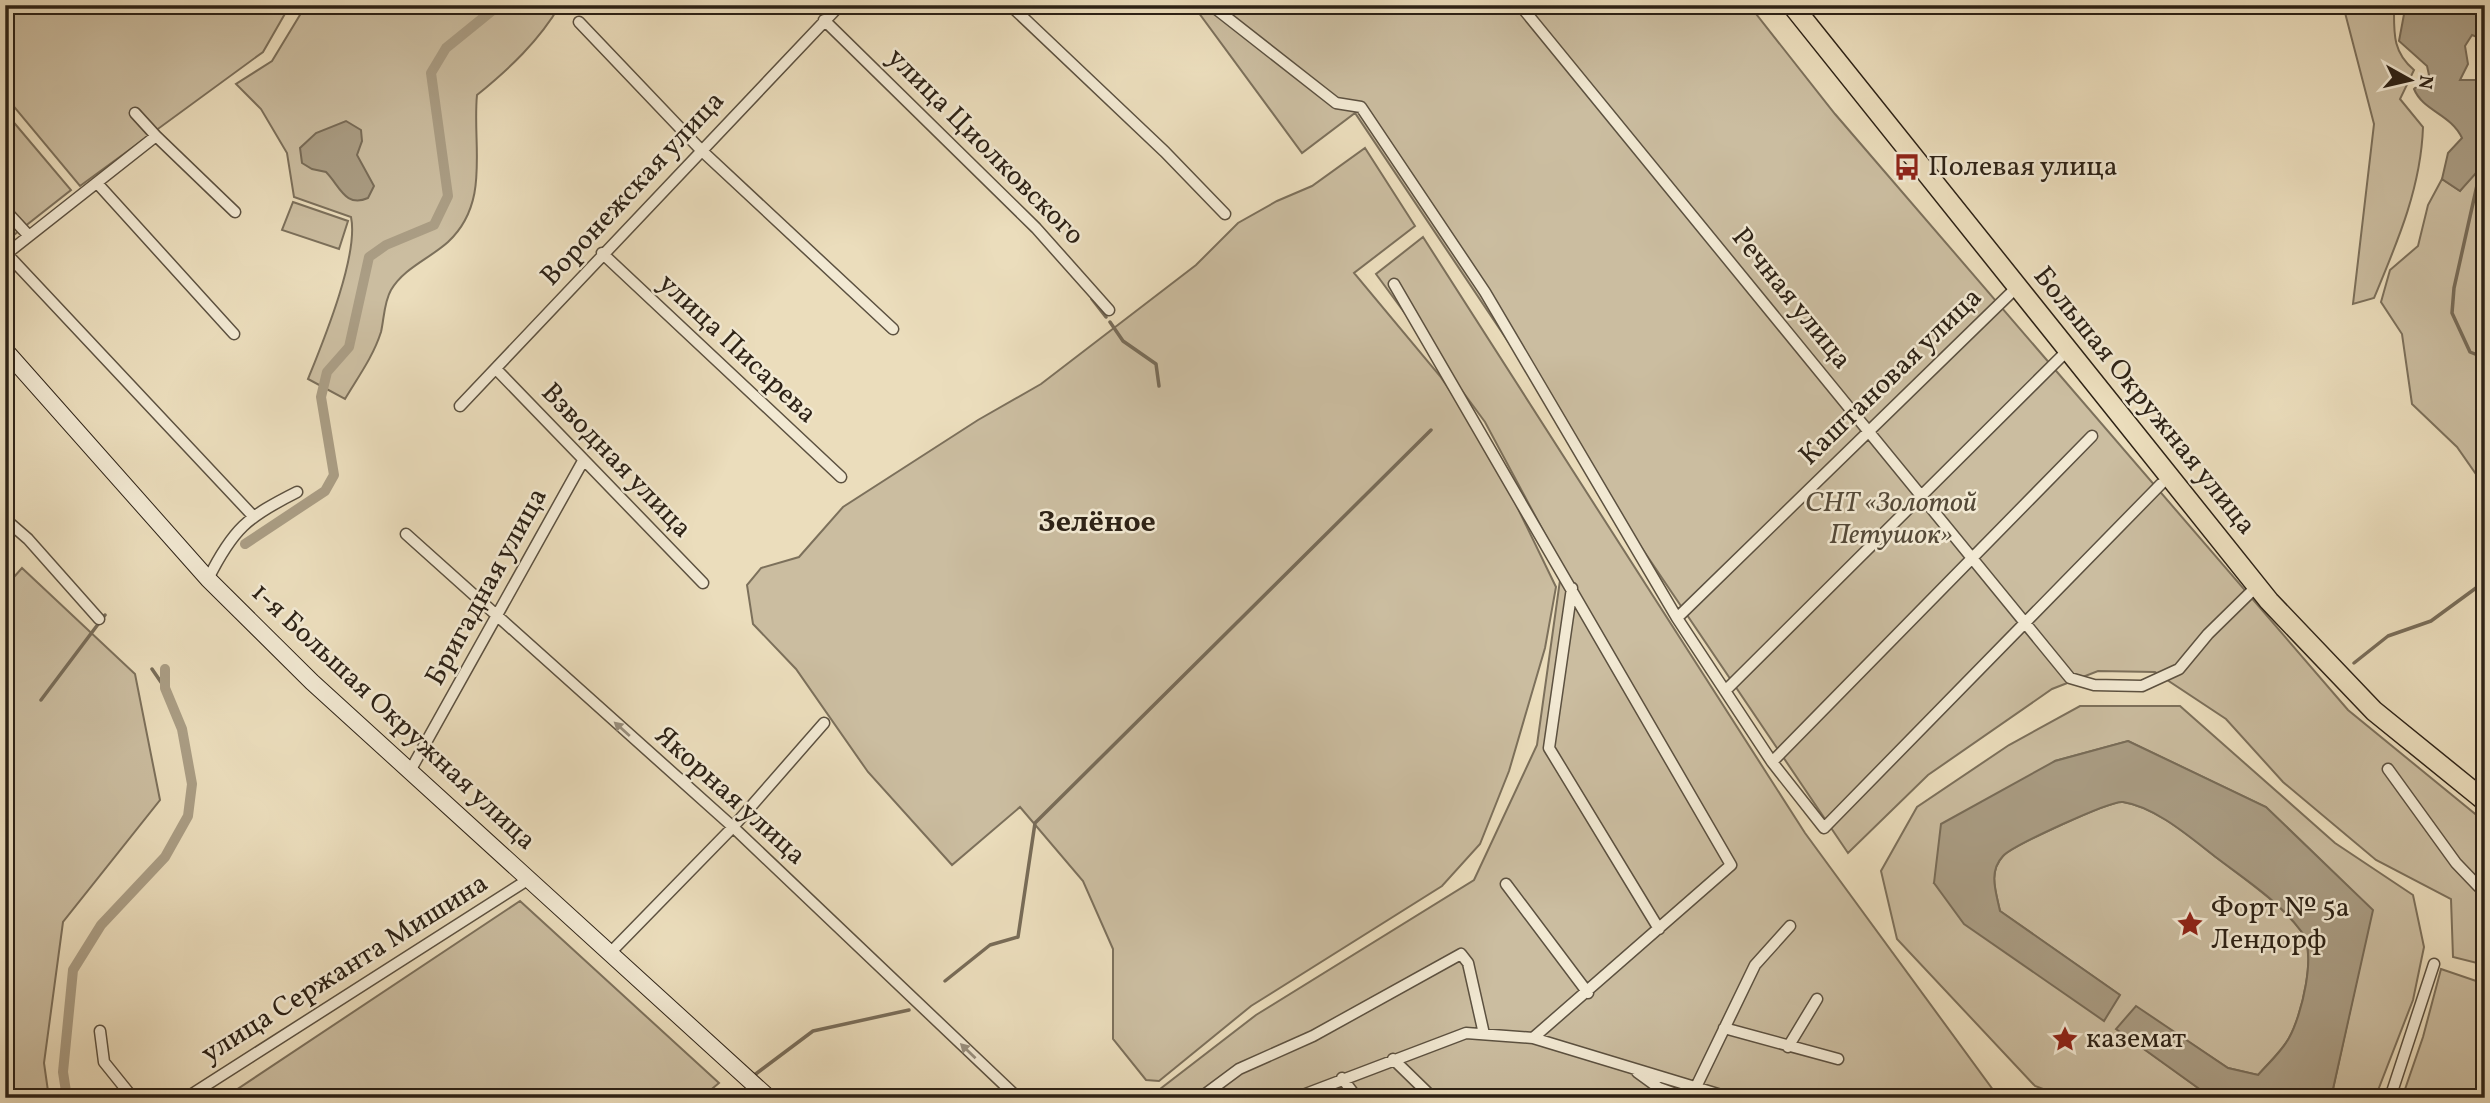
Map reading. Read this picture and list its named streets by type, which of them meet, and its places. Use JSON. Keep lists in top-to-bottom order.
{
  "streets": {
    "highway": ["Большая Окружная улица"],
    "street": [
      "улица Циолковского",
      "Воронежская улица",
      "Речная улица",
      "улица Писарева",
      "Каштановая улица",
      "Взводная улица",
      "Бригадная улица",
      "1-я Большая Окружная улица",
      "Якорная улица",
      "улица Сержанта Мишина"
    ]
  },
  "crossings": [
    ["улица Циолковского", "Воронежская улица"],
    ["Воронежская улица", "улица Писарева"],
    ["Воронежская улица", "Взводная улица"],
    ["Речная улица", "Каштановая улица"],
    ["Речная улица", "Большая Окружная улица"],
    ["Каштановая улица", "Большая Окружная улица"],
    ["Взводная улица", "Бригадная улица"],
    ["Бригадная улица", "1-я Большая Окружная улица"],
    ["Бригадная улица", "Якорная улица"],
    ["1-я Большая Окружная улица", "улица Сержанта Мишина"]
  ],
  "one_way": ["Якорная улица"],
  "districts": ["Зелёное"],
  "parks": ["СНТ «Золотой Петушок»"],
  "places": {
    "bus stop": ["Полевая улица"],
    "place": ["Форт № 5а Лендорф", "каземат"]
  },
  "north": "right"
}
